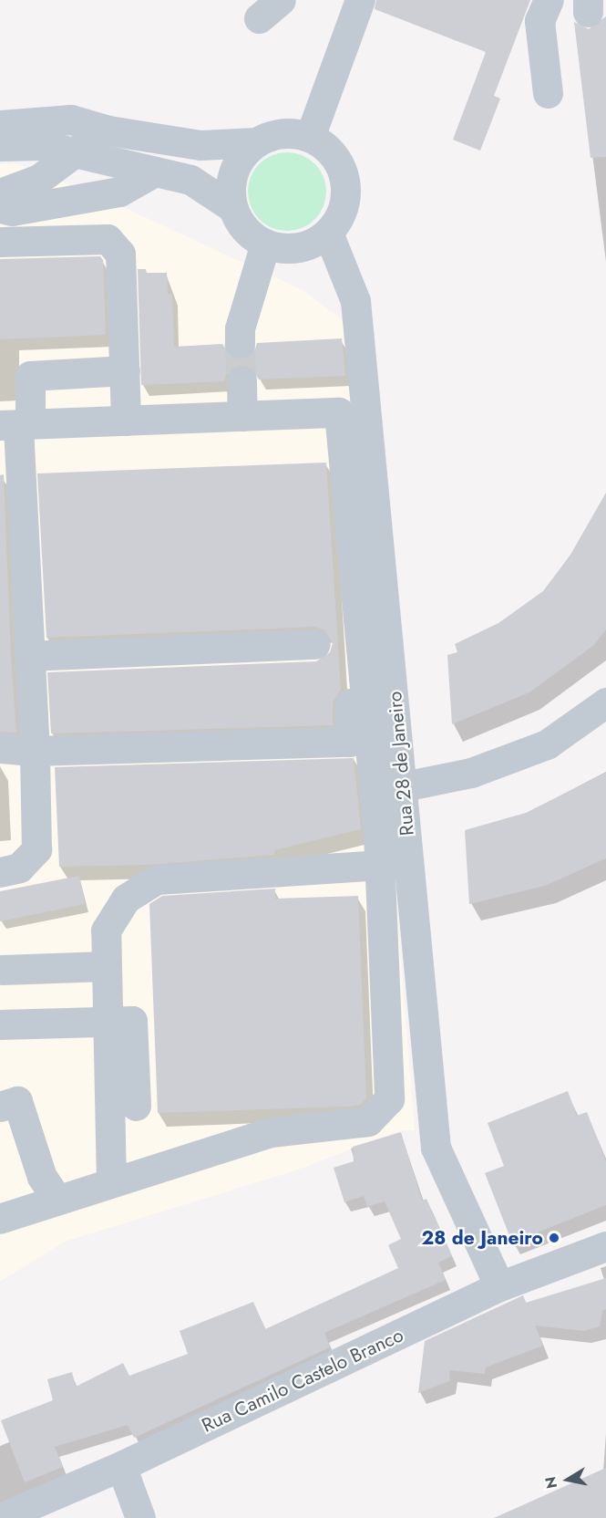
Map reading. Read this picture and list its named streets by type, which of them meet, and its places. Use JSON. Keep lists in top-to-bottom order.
{
  "streets": {
    "street": ["Rua 28 de Janeiro", "Rua Camilo Castelo Branco"]
  },
  "crossings": [
    ["Rua 28 de Janeiro", "Rua Camilo Castelo Branco"]
  ],
  "places": ["28 de Janeiro"],
  "north": "left"
}
